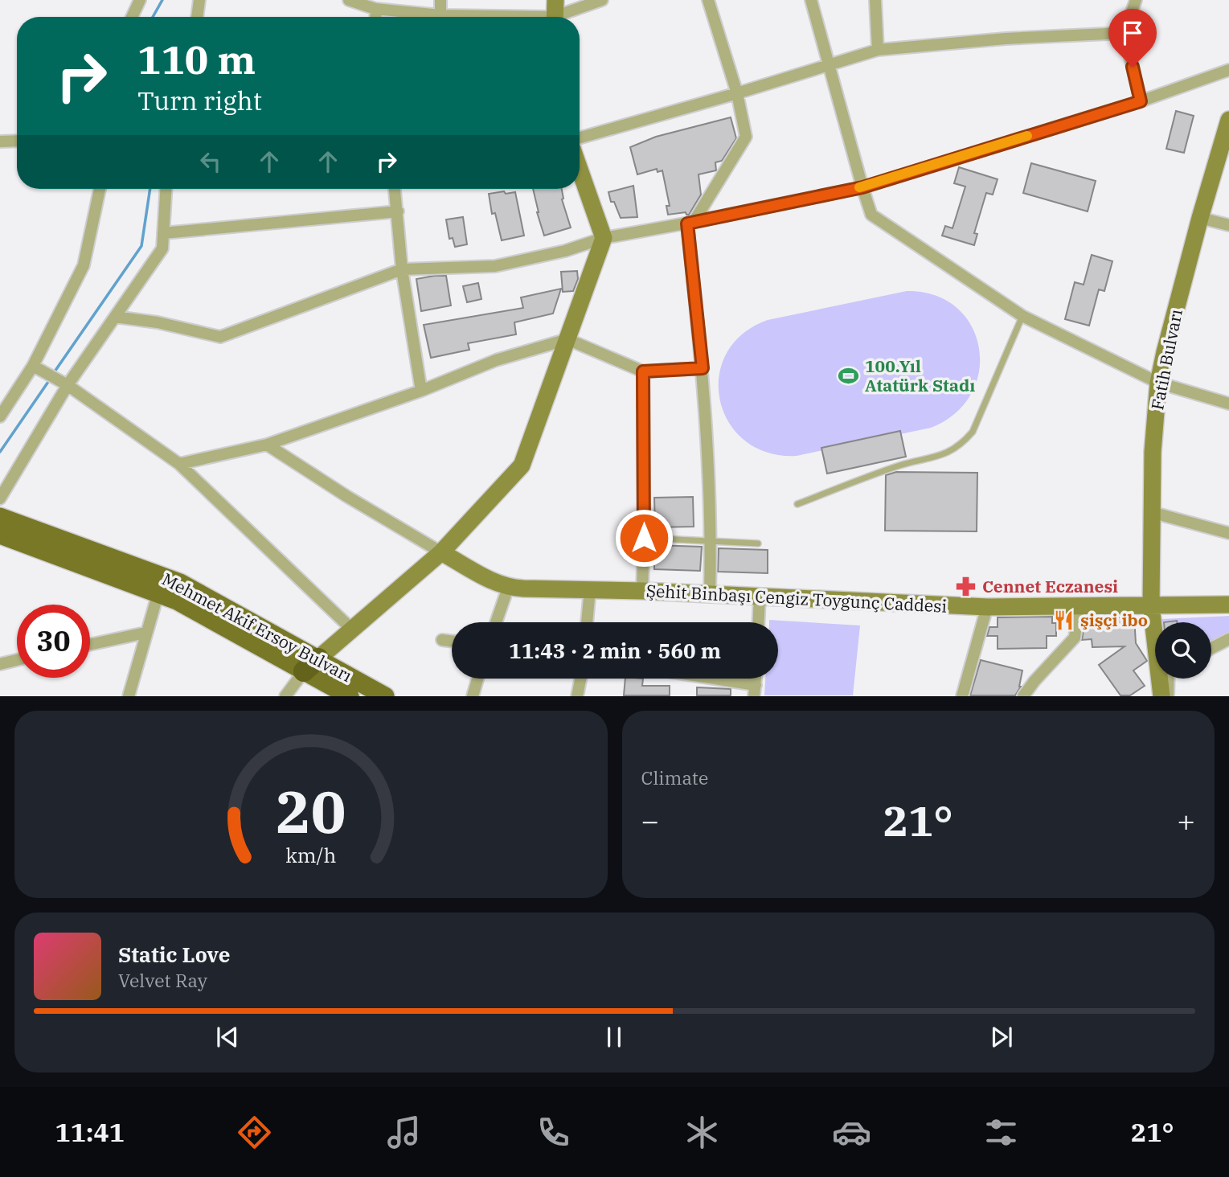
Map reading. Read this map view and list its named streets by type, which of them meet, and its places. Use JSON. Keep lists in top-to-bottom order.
{
  "streets": {
    "main road": ["Fatih Bulvarı", "Şehit Binbaşı Cengiz Toygunç Caddesi", "Mehmet Akif Ersoy Bulvarı"]
  },
  "crossings": [
    ["Fatih Bulvarı", "Şehit Binbaşı Cengiz Toygunç Caddesi"]
  ],
  "places": {
    "sports": ["100.Yıl Atatürk Stadı"],
    "pharmacy": ["Cennet Eczanesi"],
    "restaurant": ["şişçi ibo"]
  },
  "page": {
    "turn": ["110 m", "Turn right"],
    "limit": "30",
    "trip": "11:43 · 2 min · 560 m",
    "tile": "Climate",
    "heat": ["−", "21°", "+"],
    "song": ["Static Love", "Velvet Ray"],
    "tabs": ["11:41", "21°"],
    "gauge": ["20", "km/h"]
  }
}
